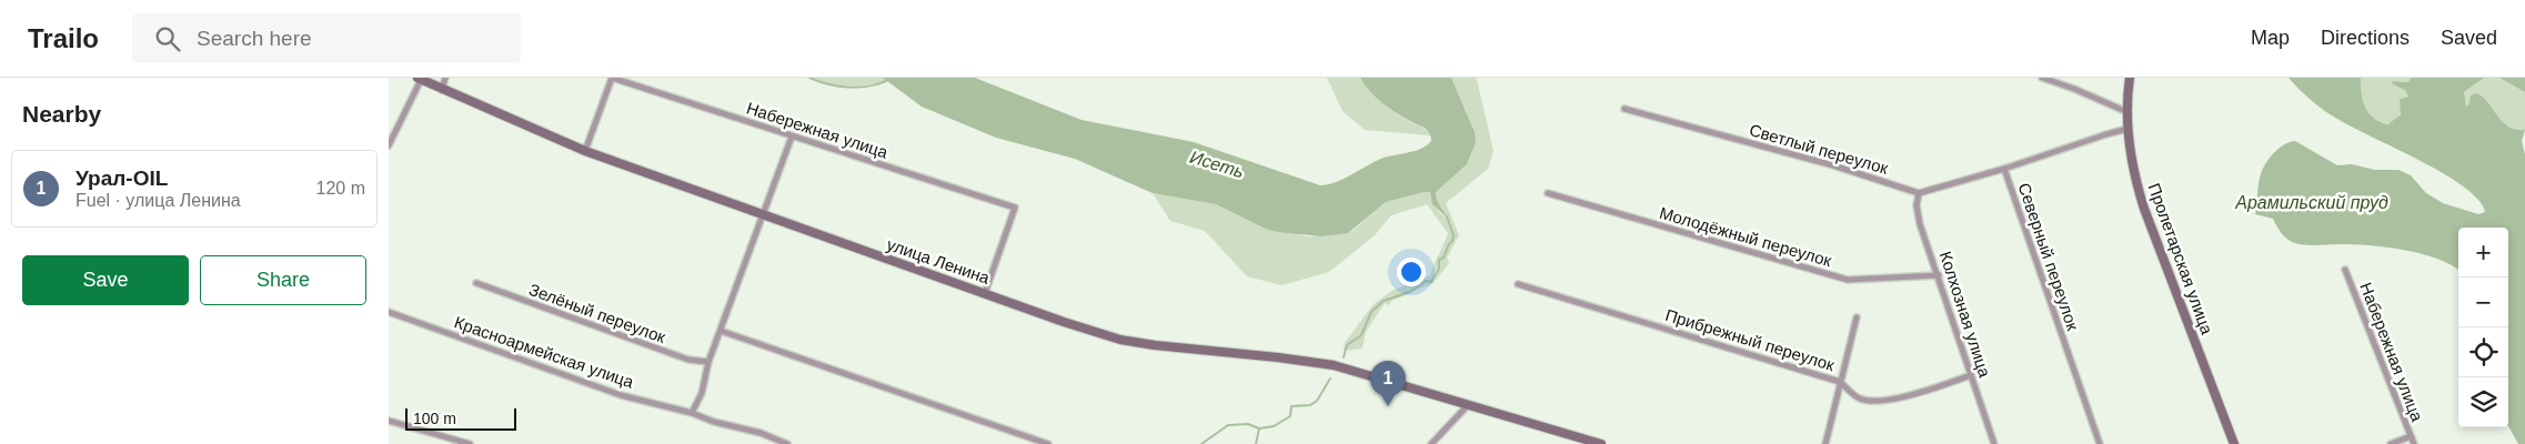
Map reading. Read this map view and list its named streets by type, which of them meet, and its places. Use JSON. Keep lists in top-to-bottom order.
{
  "streets": {
    "main road": ["Пролетарская улица", "улица Ленина"],
    "street": [
      "Набережная улица",
      "Светлый переулок",
      "Молодёжный переулок",
      "Северный переулок",
      "Зелёный переулок",
      "Колхозная улица",
      "Прибрежный переулок",
      "Красноармейская улица"
    ]
  },
  "crossings": [
    ["Набережная улица", "улица Ленина"],
    ["Светлый переулок", "Колхозная улица"],
    ["Молодёжный переулок", "Колхозная улица"],
    ["Северный переулок", "Пролетарская улица"],
    ["Колхозная улица", "Прибрежный переулок"]
  ],
  "water": ["Исеть", "Арамильский пруд"],
  "scale_bar": "100 m",
  "page": {
    "header": "Trailo",
    "search": "Search here",
    "nav": ["Map", "Directions", "Saved"],
    "heading": "Nearby",
    "list": [
      {
        "mark": "1",
        "name": "Урал-OIL",
        "note": "Fuel · улица Ленина",
        "value": "120 m"
      }
    ],
    "map_buttons": ["+", "−"],
    "buttons": ["Save", "Share"],
    "pins": "1",
    "scale": "100 m"
  }
}
